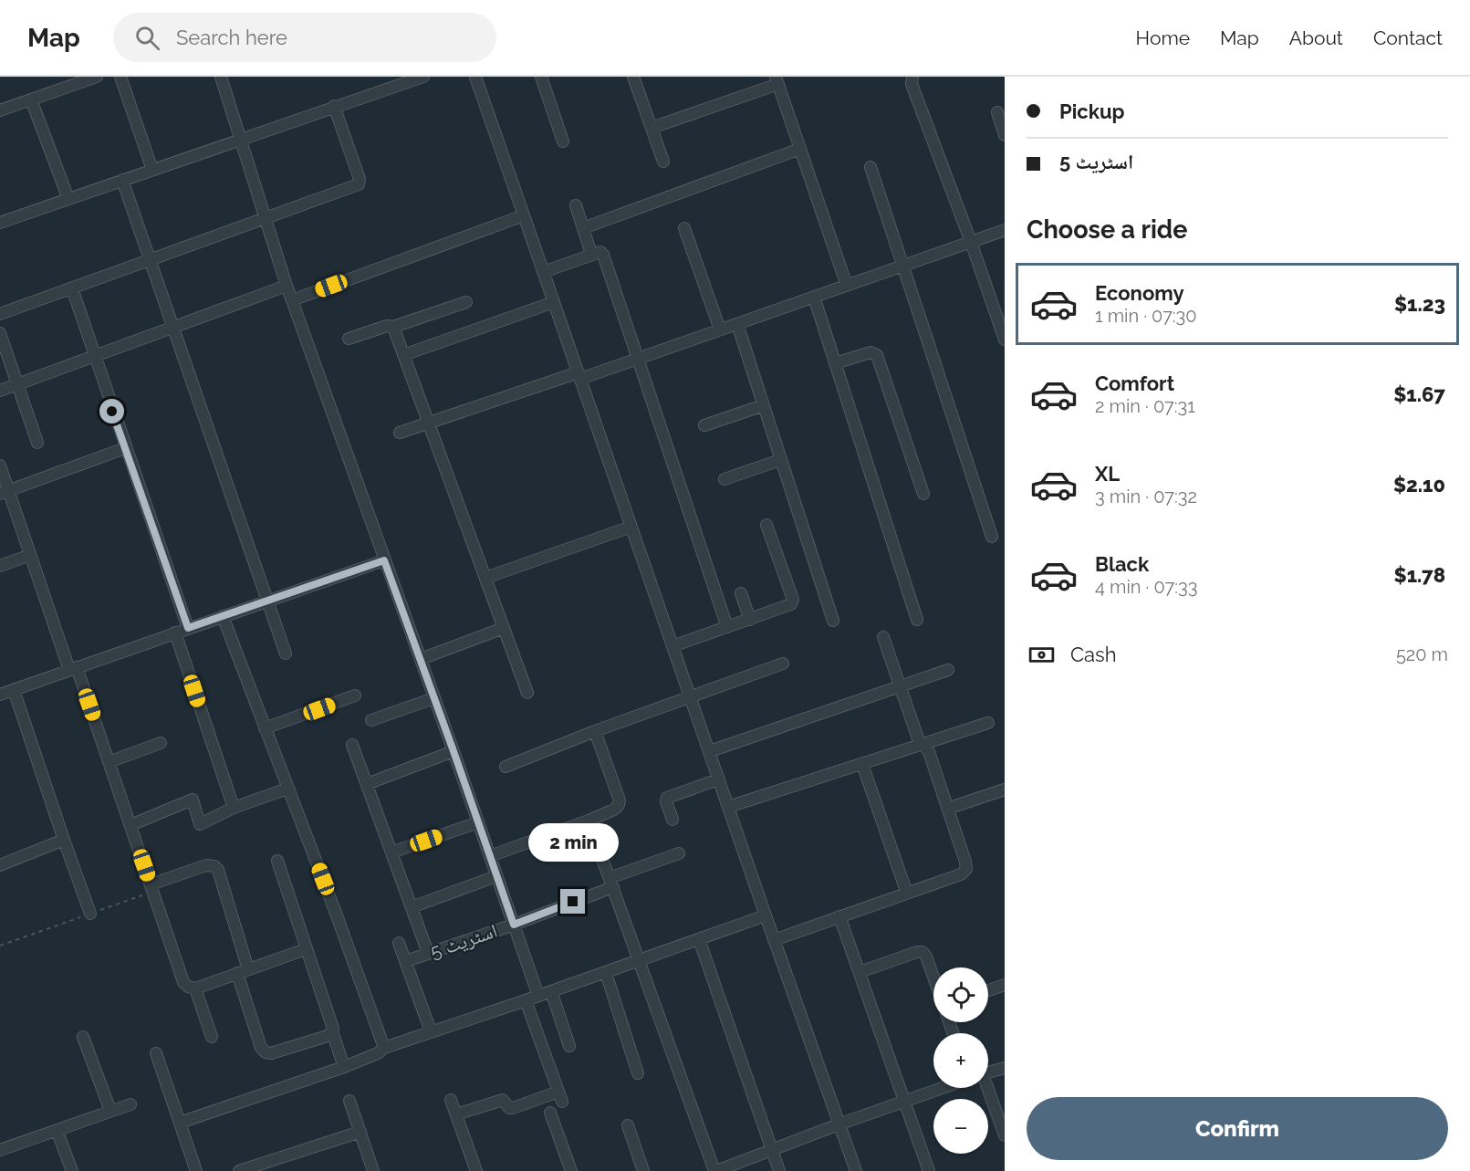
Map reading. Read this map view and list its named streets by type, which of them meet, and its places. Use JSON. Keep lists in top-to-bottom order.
{
  "streets": {
    "street": ["اسٹریٹ 5"]
  },
  "page": {
    "header": "Map",
    "search": "Search here",
    "nav": [
      "Home",
      "Map",
      "About",
      "Contact"
    ],
    "banner": ["Pickup", "اسٹریٹ 5"],
    "heading": "Choose a ride",
    "list": [
      {
        "name": "Economy",
        "note": "1 min · 07:30",
        "value": "$1.23"
      },
      {
        "name": "Comfort",
        "note": "2 min · 07:31",
        "value": "$1.67"
      },
      {
        "name": "XL",
        "note": "3 min · 07:32",
        "value": "$2.10"
      },
      {
        "name": "Black",
        "note": "4 min · 07:33",
        "value": "$1.78"
      }
    ],
    "pay": ["Cash", "520 m"],
    "bubble": "2 min",
    "map_buttons": ["+", "−"],
    "buttons": "Confirm"
  }
}
